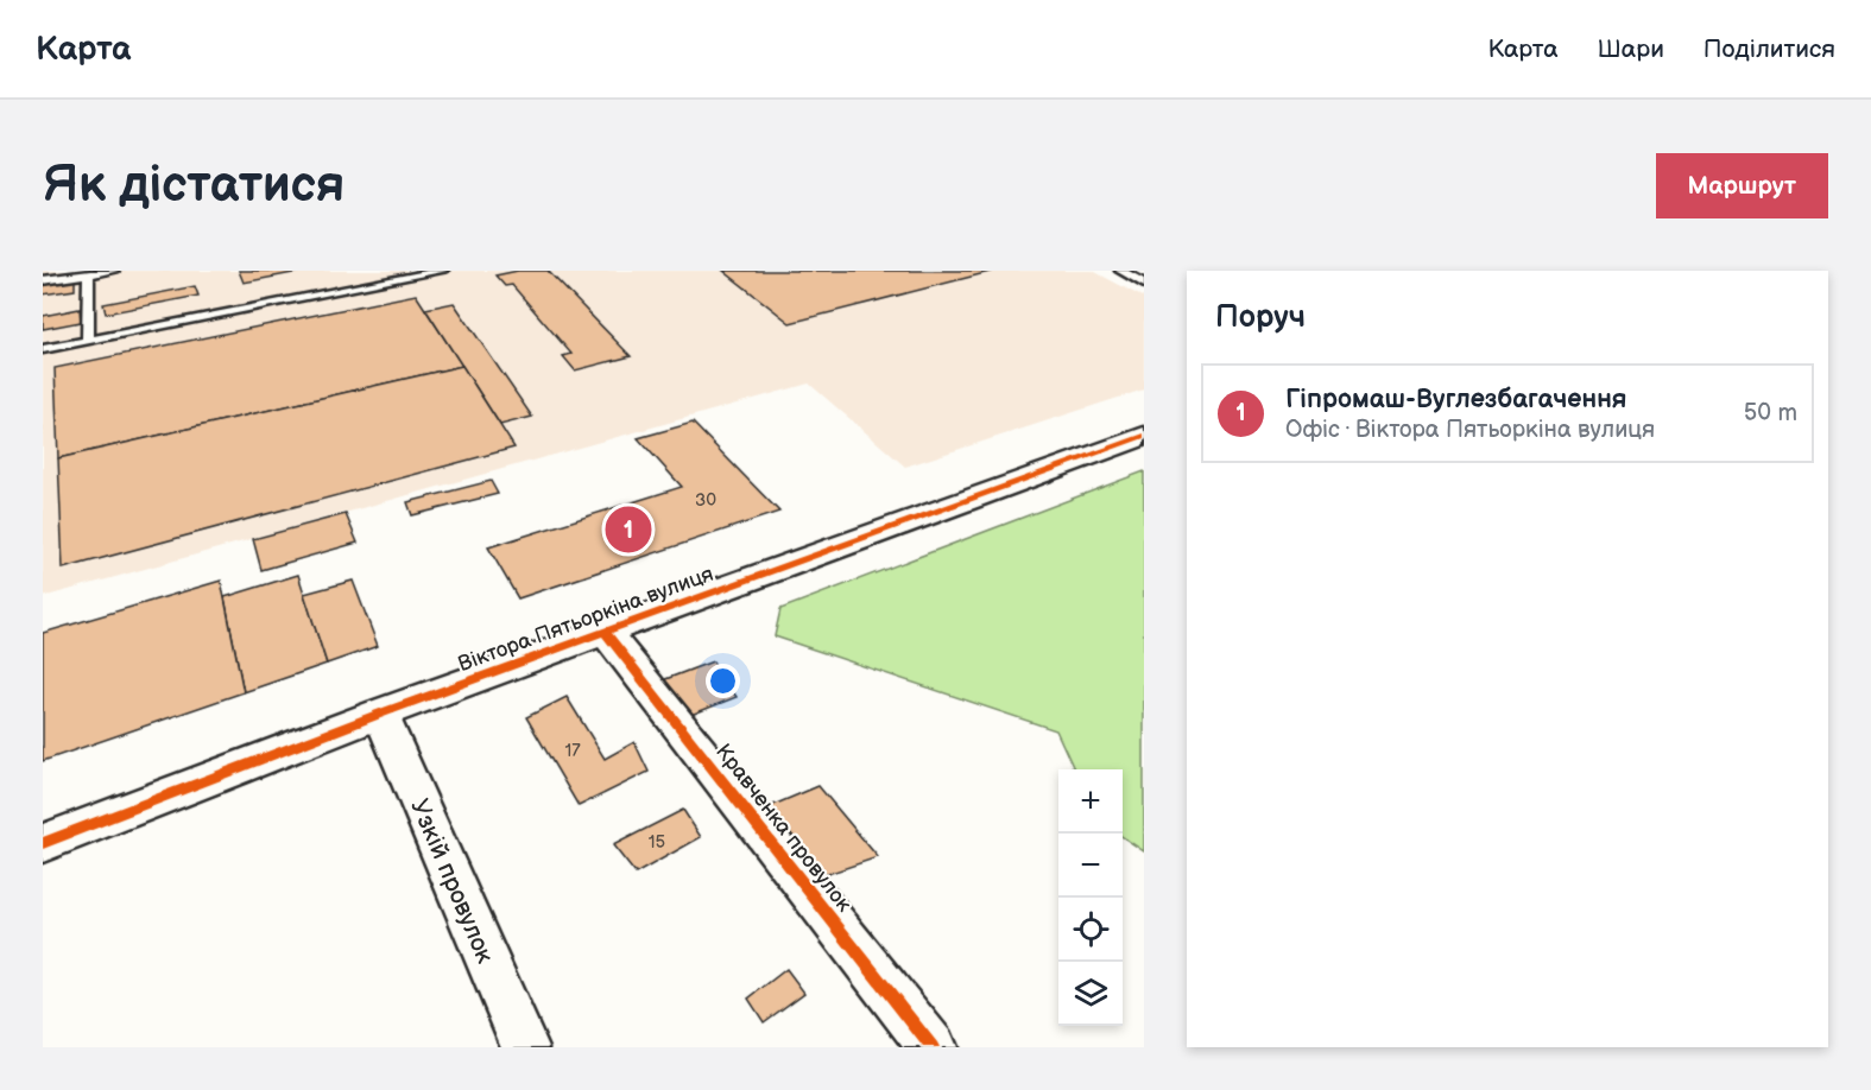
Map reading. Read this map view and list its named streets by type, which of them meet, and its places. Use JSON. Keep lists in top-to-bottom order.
{
  "streets": {
    "street": ["Віктора Пятьоркіна вулиця", "Кравченка провулок", "Узкій провулок"]
  },
  "crossings": [
    ["Віктора Пятьоркіна вулиця", "Кравченка провулок"],
    ["Віктора Пятьоркіна вулиця", "Узкій провулок"]
  ],
  "house_numbers": ["30", "17", "15"],
  "page": {
    "header": "Карта",
    "nav": ["Карта", "Шари", "Поділитися"],
    "buttons": "Маршрут",
    "title": "Як дістатися",
    "heading": "Поруч",
    "list": [
      {
        "mark": "1",
        "name": "Гіпромаш-Вуглезбагачення",
        "note": "Офіс · Віктора Пятьоркіна вулиця",
        "value": "50 m"
      }
    ],
    "pins": "1",
    "map_buttons": ["+", "−"]
  }
}
